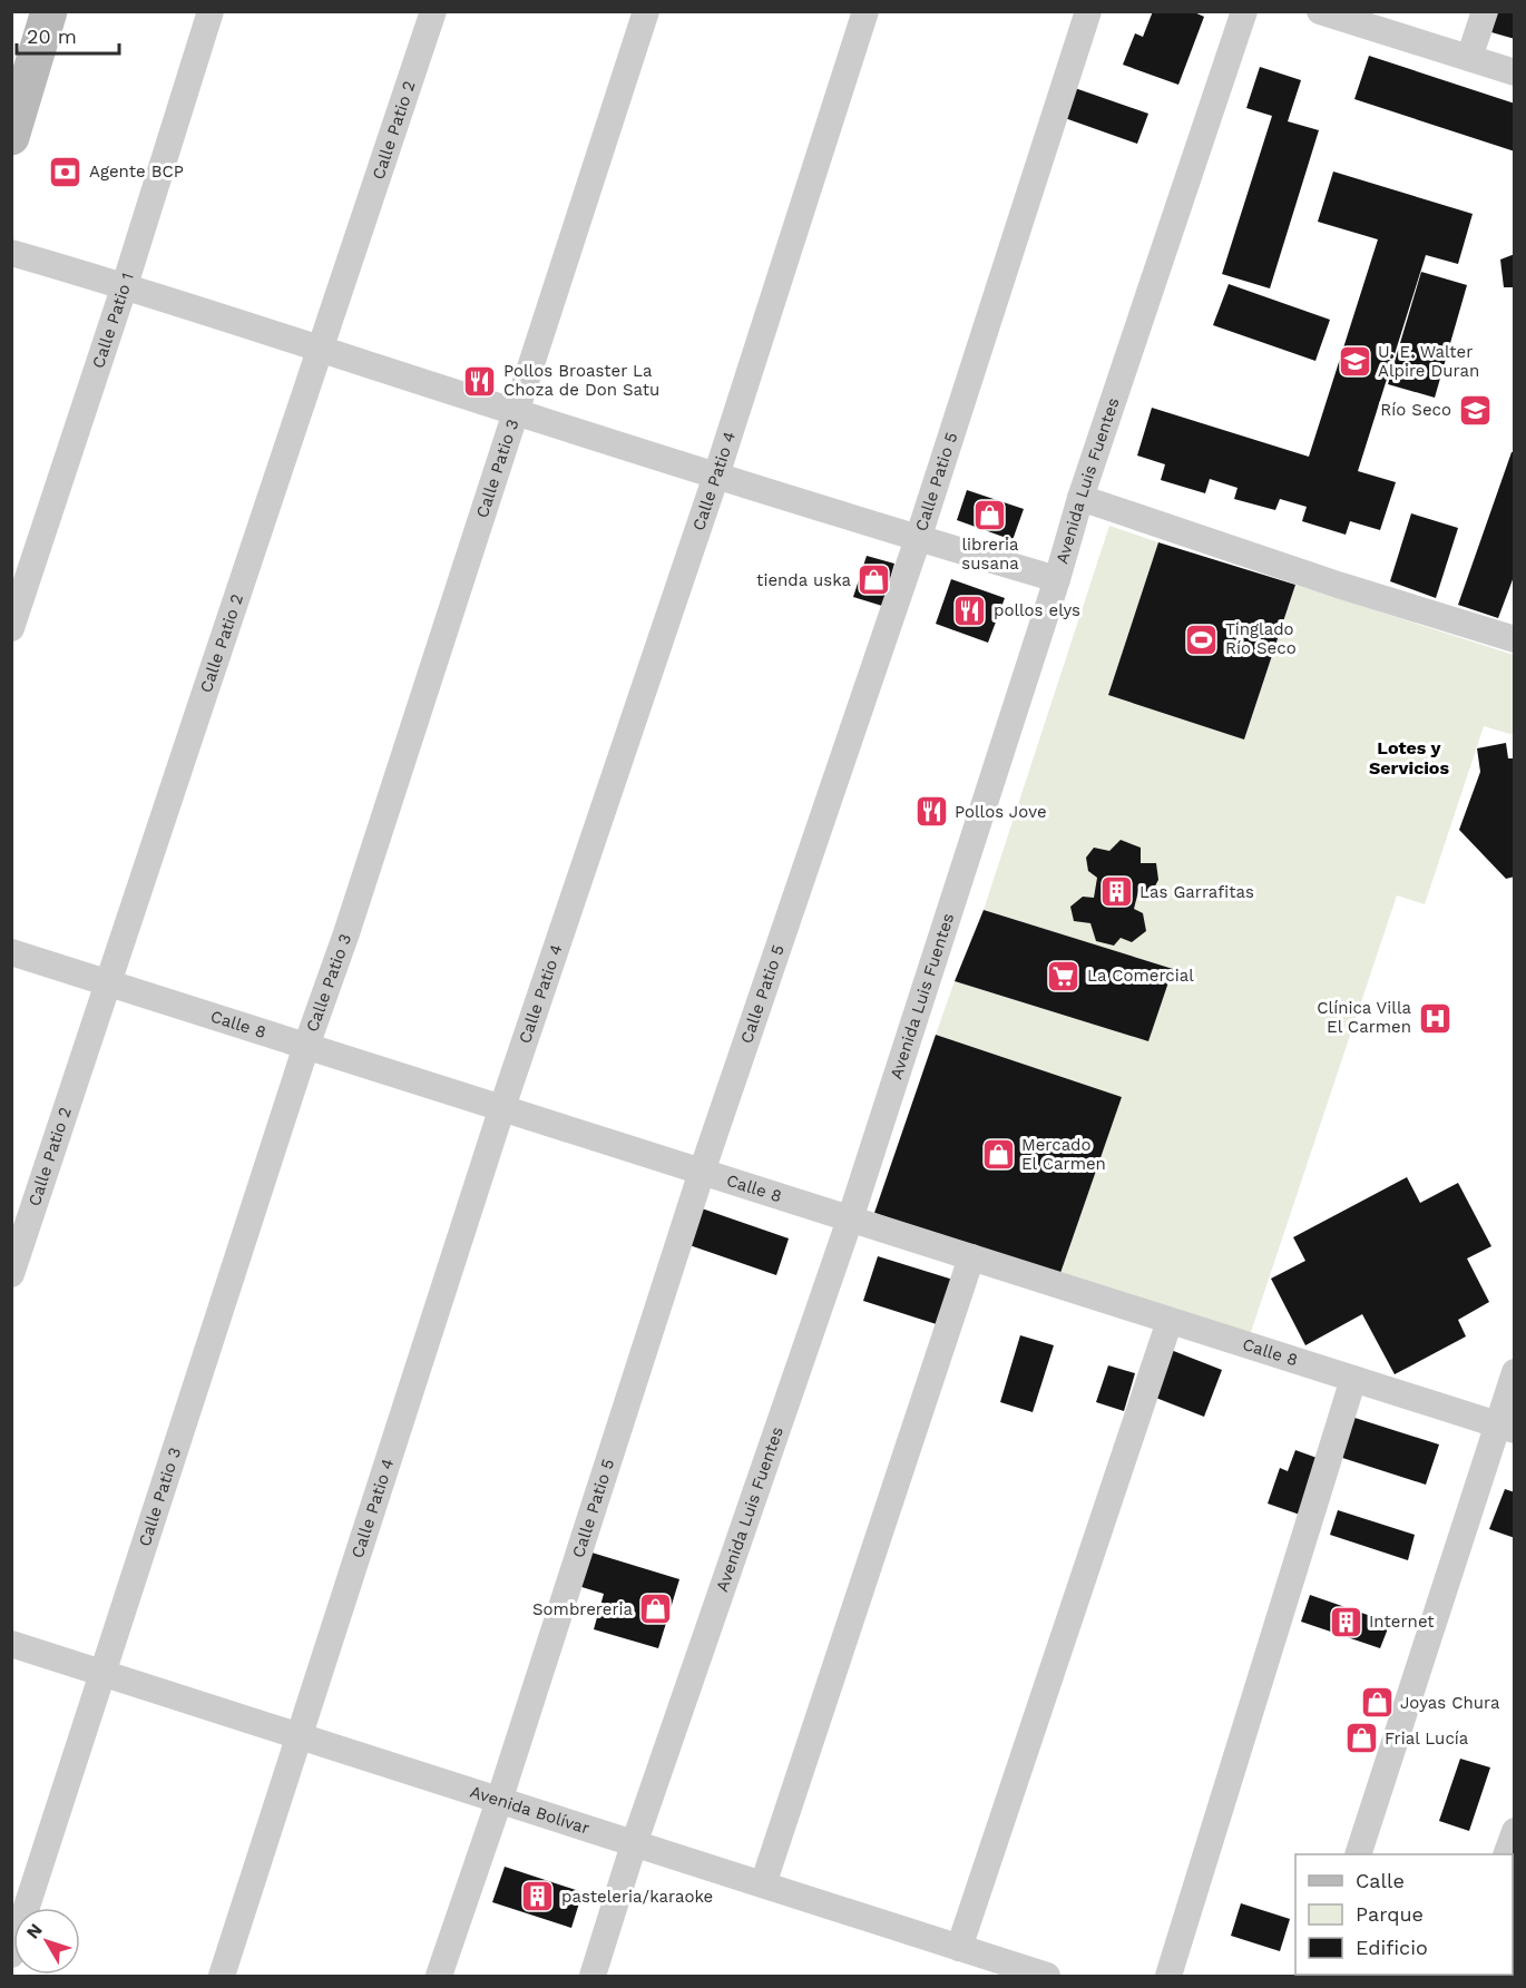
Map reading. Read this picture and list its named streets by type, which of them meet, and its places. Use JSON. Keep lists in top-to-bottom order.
{
  "streets": {
    "street": [
      "Calle Patio 2",
      "Calle Patio 1",
      "Calle Patio 3",
      "Calle Patio 4",
      "Avenida Luis Fuentes",
      "Calle Patio 5",
      "Calle 8",
      "Avenida Bolívar"
    ]
  },
  "crossings": [
    ["Calle Patio 2", "Calle 8"],
    ["Calle Patio 3", "Calle 8"],
    ["Calle Patio 3", "Avenida Bolívar"],
    ["Calle Patio 4", "Calle 8"],
    ["Calle Patio 4", "Avenida Bolívar"],
    ["Avenida Luis Fuentes", "Calle 8"],
    ["Avenida Luis Fuentes", "Avenida Bolívar"],
    ["Calle Patio 5", "Calle 8"],
    ["Calle Patio 5", "Avenida Bolívar"]
  ],
  "districts": ["Lotes y Servicios"],
  "places": {
    "bank": ["Agente BCP"],
    "school or university": ["U. E. Walter Alpire Duran", "Río Seco"],
    "restaurant": ["Pollos Broaster La Choza de Don Satu", "pollos elys", "Pollos Jove"],
    "shop": [
      "libreria susana",
      "tienda uska",
      "Mercado El Carmen",
      "Sombrereria",
      "Joyas Chura",
      "Frial Lucía"
    ],
    "sports": ["Tinglado Río Seco"],
    "building": ["Las Garrafitas", "Internet", "pasteleria/karaoke"],
    "supermarket": ["La Comercial"],
    "hospital": ["Clínica Villa El Carmen"]
  },
  "legend": ["Calle", "Parque", "Edificio"],
  "scale_bar": "20 m",
  "north": "top left"
}
